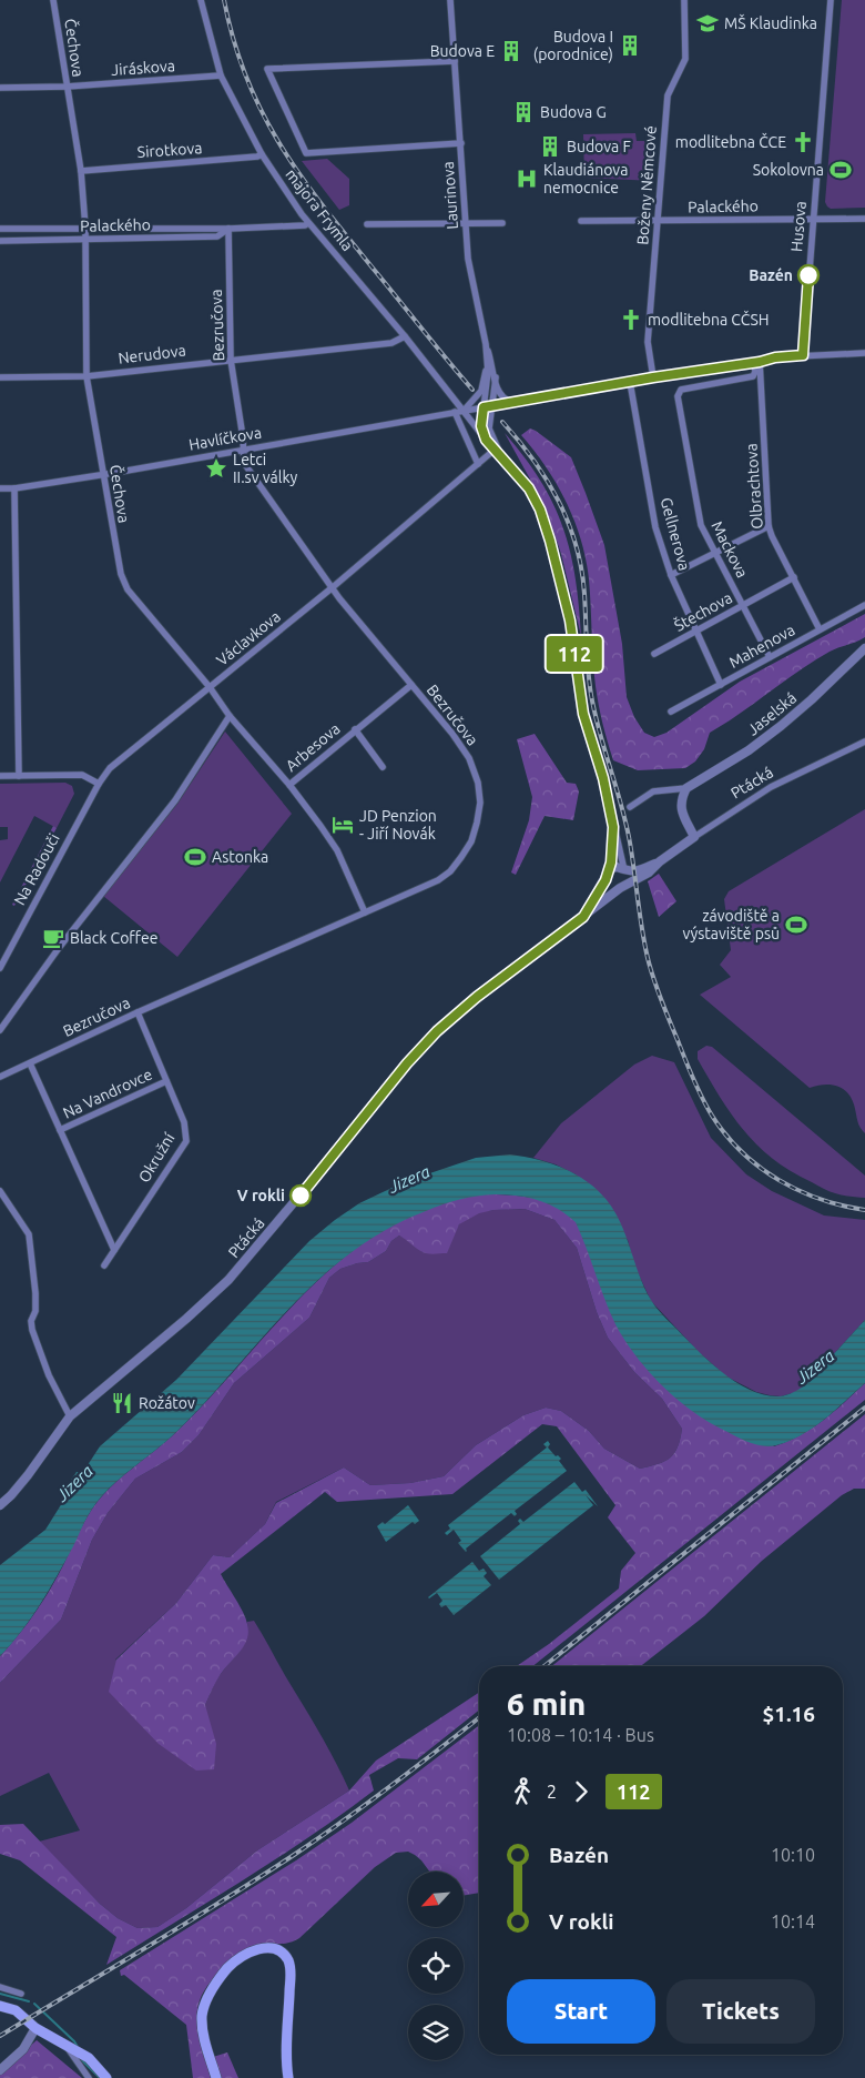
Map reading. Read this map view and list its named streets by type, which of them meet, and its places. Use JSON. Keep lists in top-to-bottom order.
{
  "streets": {
    "street": [
      "Čechova",
      "Jiráskova",
      "Sirotkova",
      "Boženy Němcové",
      "Laurinova",
      "Palackého",
      "majora Frymla",
      "Husova",
      "Bezručova",
      "Nerudova",
      "Havlíčkova",
      "Olbrachtova",
      "Gellnerova",
      "Mackova",
      "Štechova",
      "Václavkova",
      "Mahenova",
      "Jaselská",
      "Arbesova",
      "Ptácká",
      "Na Radouči",
      "Na Vandrovce",
      "Okružní"
    ]
  },
  "crossings": [
    ["Čechova", "Jiráskova"],
    ["Čechova", "Sirotkova"],
    ["Čechova", "Palackého"],
    ["Čechova", "Bezručova"],
    ["Čechova", "Nerudova"],
    ["Čechova", "Havlíčkova"],
    ["Čechova", "Václavkova"],
    ["Čechova", "Arbesova"],
    ["Jiráskova", "majora Frymla"],
    ["Sirotkova", "majora Frymla"],
    ["Boženy Němcové", "Palackého"],
    ["Laurinova", "Havlíčkova"],
    ["Palackého", "majora Frymla"],
    ["Palackého", "Husova"],
    ["Palackého", "Bezručova"],
    ["majora Frymla", "Nerudova"],
    ["majora Frymla", "Havlíčkova"],
    ["majora Frymla", "Václavkova"],
    ["Bezručova", "Nerudova"],
    ["Bezručova", "Havlíčkova"],
    ["Bezručova", "Václavkova"],
    ["Bezručova", "Arbesova"],
    ["Bezručova", "Okružní"],
    ["Olbrachtova", "Mackova"],
    ["Olbrachtova", "Štechova"],
    ["Olbrachtova", "Mahenova"],
    ["Gellnerova", "Štechova"],
    ["Gellnerova", "Mahenova"],
    ["Mackova", "Štechova"],
    ["Mackova", "Mahenova"],
    ["Václavkova", "Na Radouči"],
    ["Na Vandrovce", "Okružní"]
  ],
  "water": ["Jizera"],
  "places": {
    "school or university": ["MŠ Klaudinka"],
    "building": [
      "Budova I (porodnice)",
      "Budova E",
      "Budova G",
      "Budova F"
    ],
    "church": ["modlitebna ČCE", "modlitebna CČSH"],
    "sports": ["Sokolovna", "Astonka", "závodiště a výstaviště psů"],
    "hospital": ["Klaudiánova nemocnice"],
    "other": ["Bazén", "V rokli"],
    "place": ["Letci II.sv války"],
    "hotel": ["JD Penzion - Jiří Novák"],
    "cafe": ["Black Coffee"],
    "restaurant": ["Rožátov"]
  },
  "lines": ["bus line 112"],
  "north": "bottom left",
  "page": {
    "on_map": "112",
    "heading": ["6 min", "10:08 – 10:14 · Bus", "$1.16"],
    "legs": ["2", "112"],
    "list": [
      {
        "name": "Bazén",
        "value": "10:10"
      },
      {
        "name": "V rokli",
        "value": "10:14"
      }
    ],
    "buttons": ["Start", "Tickets"]
  }
}
